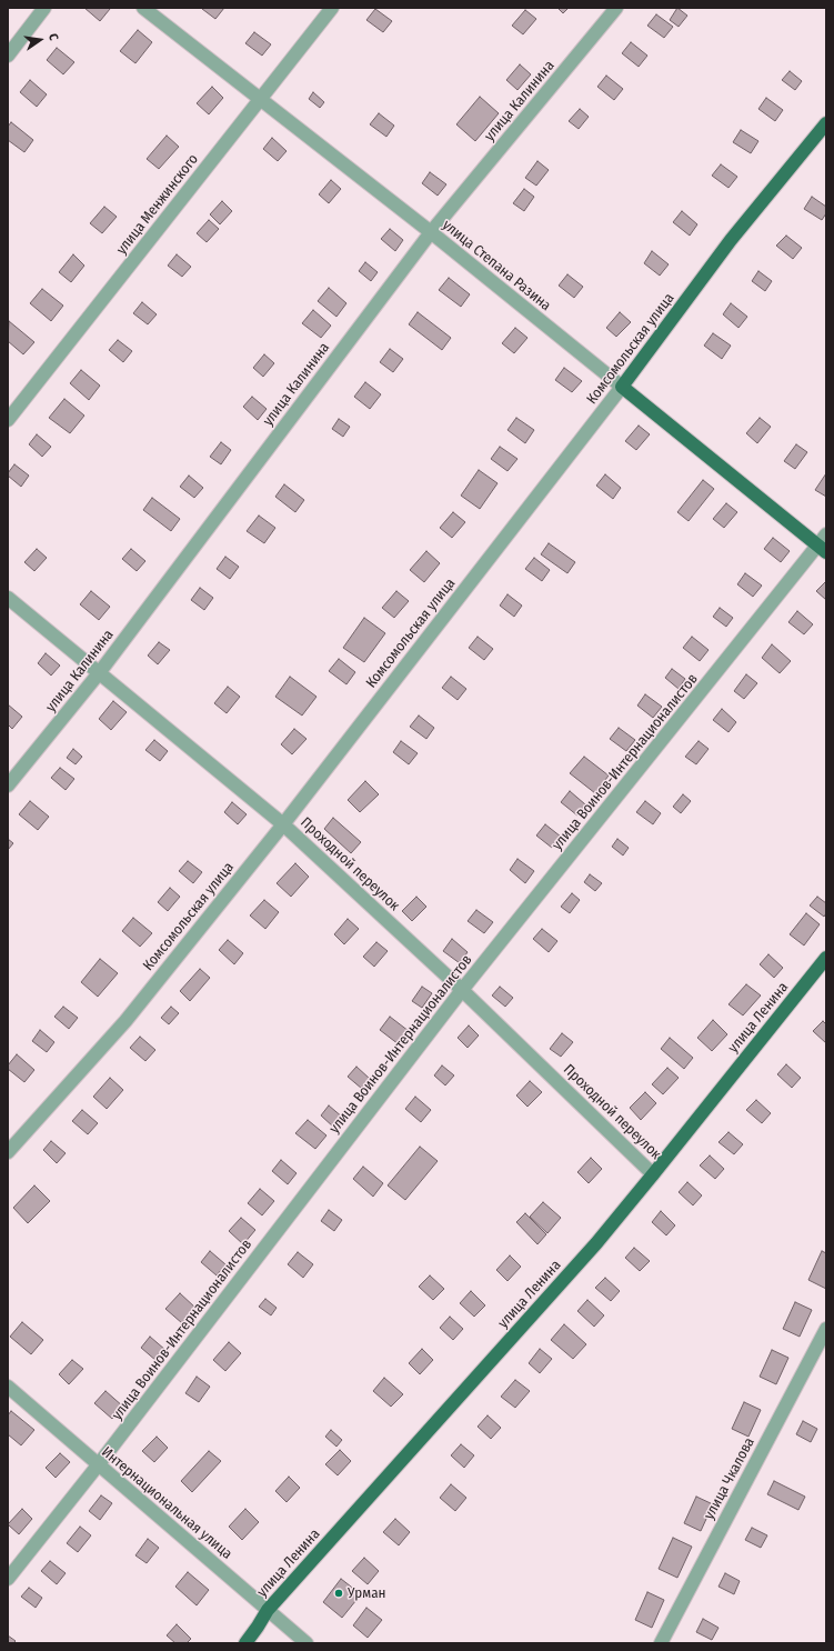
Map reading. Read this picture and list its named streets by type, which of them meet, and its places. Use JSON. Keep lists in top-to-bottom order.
{
  "streets": {
    "main road": ["улица Степана Разина", "Комсомольская улица", "улица Ленина"],
    "street": [
      "улица Калинина",
      "улица Менжинского",
      "улица Воинов-Интернационалистов",
      "Проходной переулок",
      "улица Чкалова",
      "Интернациональная улица"
    ]
  },
  "crossings": [
    ["улица Калинина", "улица Степана Разина"],
    ["улица Калинина", "Проходной переулок"],
    ["улица Менжинского", "улица Степана Разина"],
    ["улица Степана Разина", "Комсомольская улица"],
    ["улица Степана Разина", "улица Воинов-Интернационалистов"],
    ["Комсомольская улица", "Проходной переулок"],
    ["улица Воинов-Интернационалистов", "Проходной переулок"],
    ["улица Воинов-Интернационалистов", "Интернациональная улица"],
    ["Проходной переулок", "улица Ленина"],
    ["улица Ленина", "Интернациональная улица"]
  ],
  "places": ["Урман"],
  "north": "right"
}
